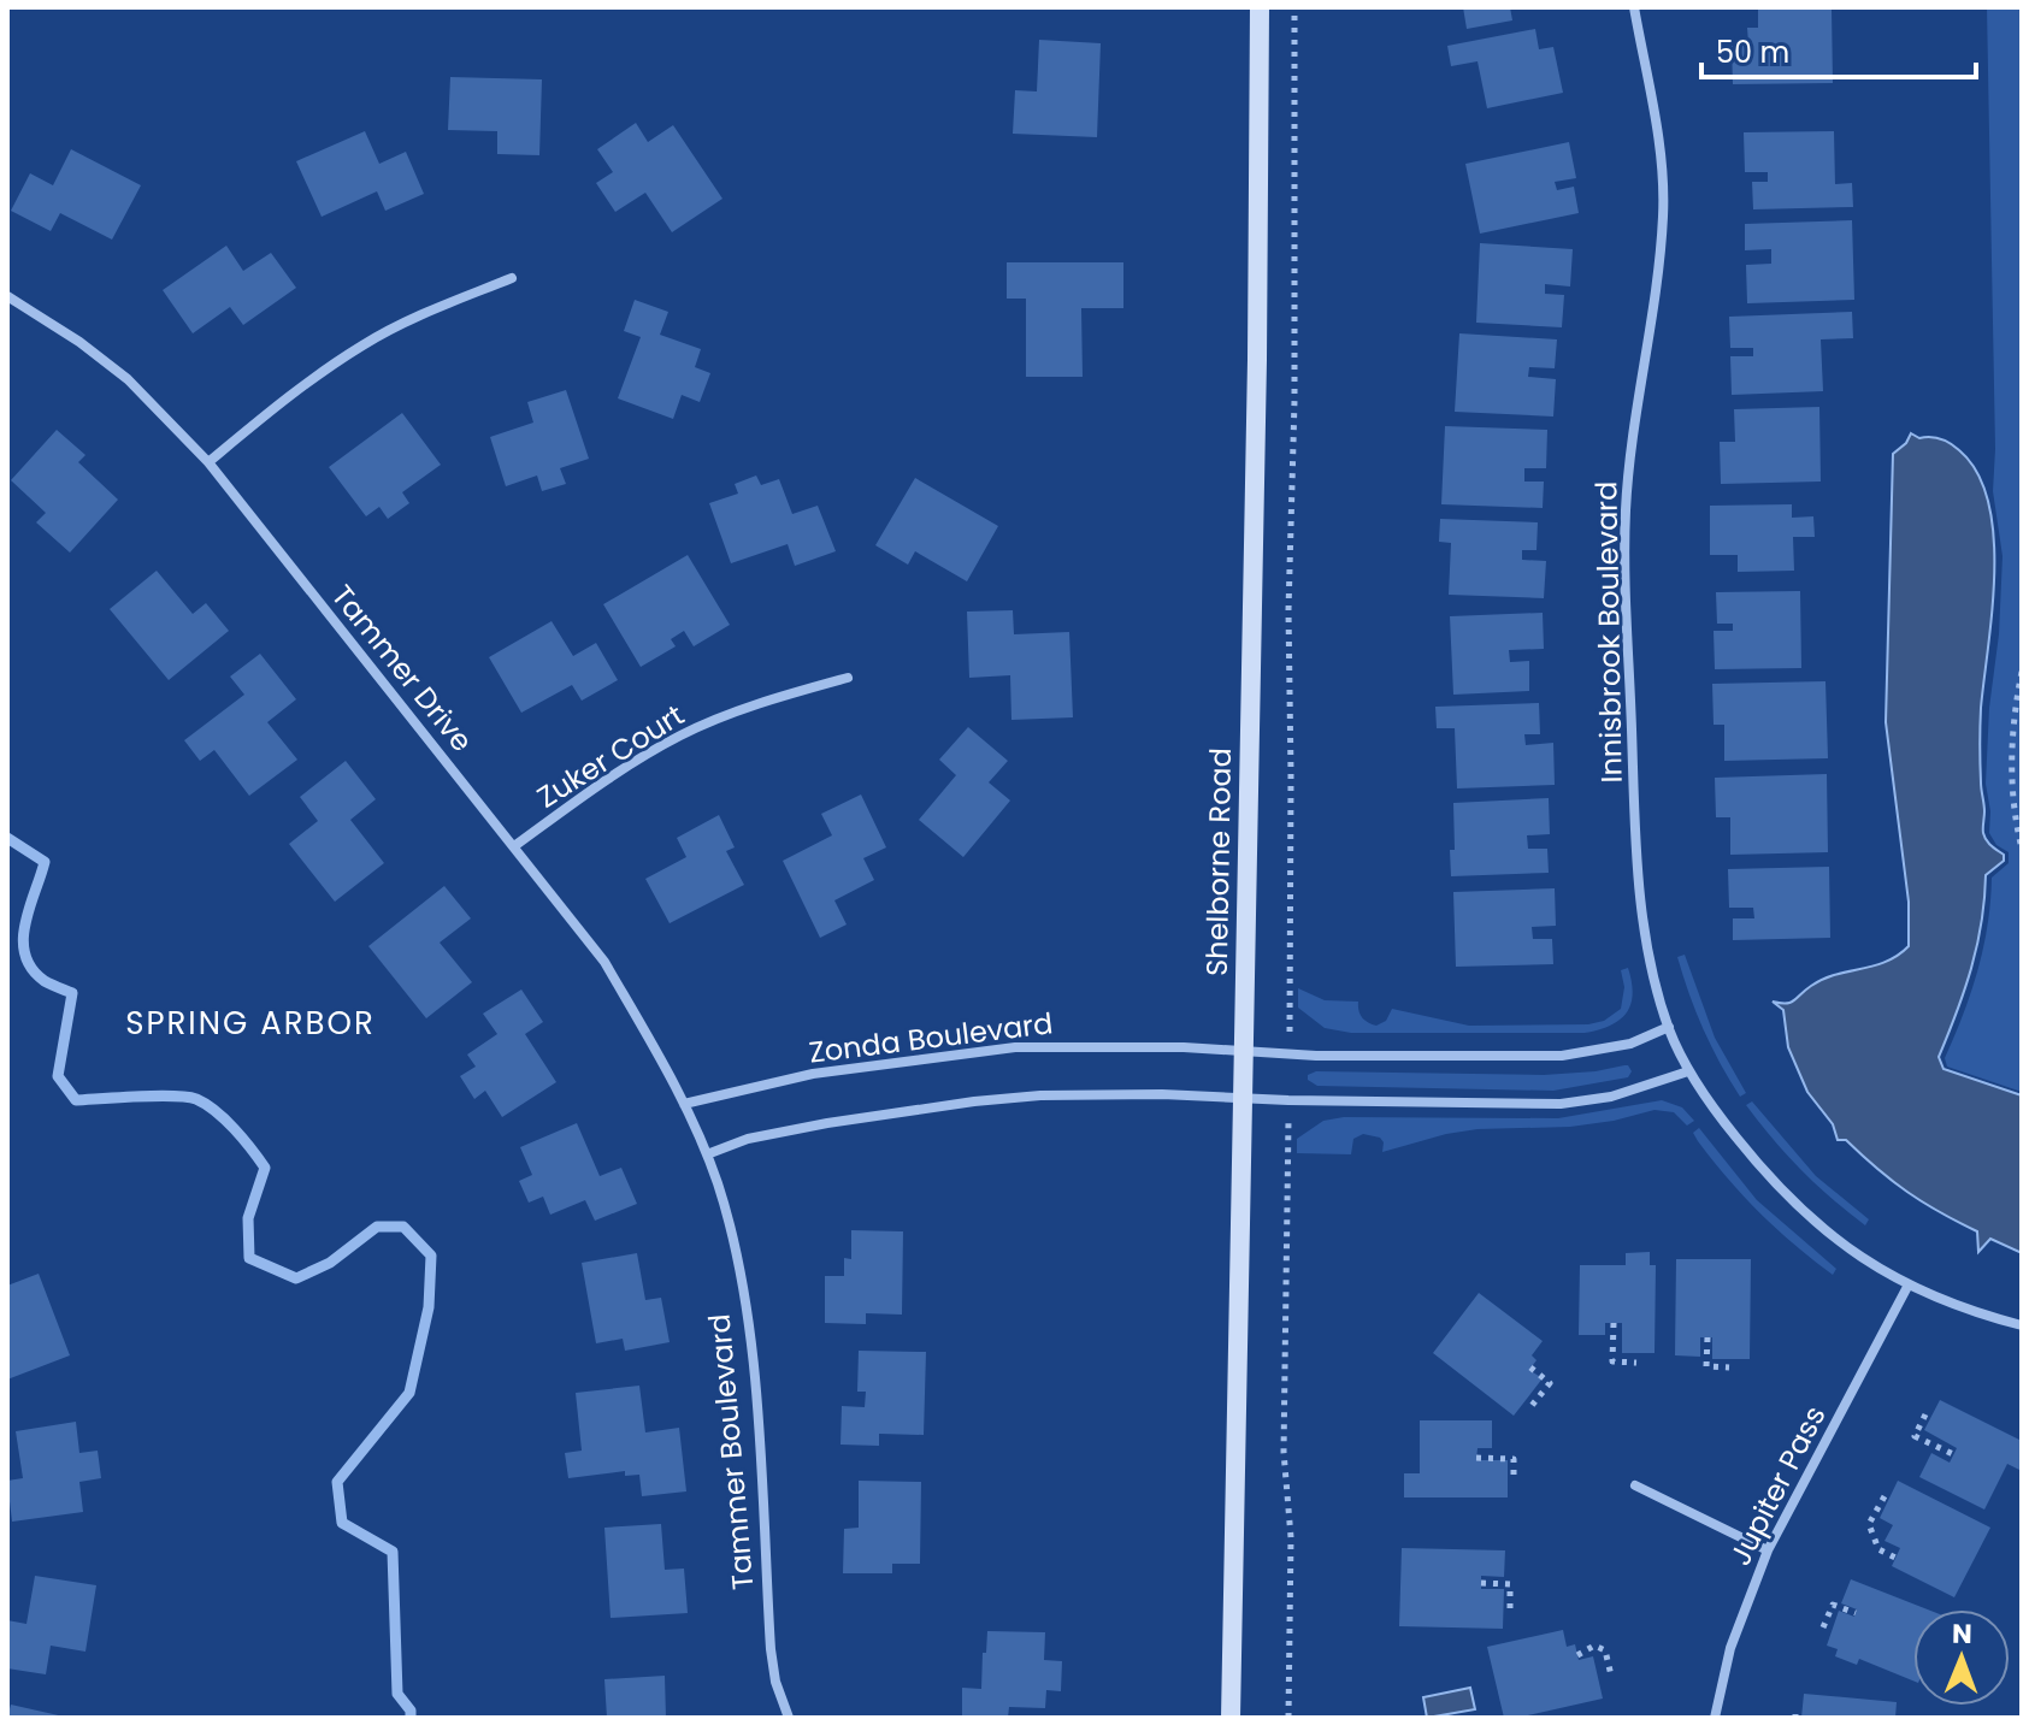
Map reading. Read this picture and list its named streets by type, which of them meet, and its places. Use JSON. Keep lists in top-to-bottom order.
{
  "streets": {
    "street": [
      "Innisbrook Boulevard",
      "Tammer Drive",
      "Zuker Court",
      "Shelborne Road",
      "Zonda Boulevard",
      "Tammer Boulevard",
      "Jupiter Pass"
    ]
  },
  "crossings": [
    ["Innisbrook Boulevard", "Jupiter Pass"],
    ["Tammer Drive", "Zuker Court"],
    ["Tammer Drive", "Zonda Boulevard"],
    ["Tammer Drive", "Tammer Boulevard"],
    ["Shelborne Road", "Zonda Boulevard"]
  ],
  "districts": ["SPRING ARBOR"],
  "scale_bar": "50 m",
  "north": "top"
}
